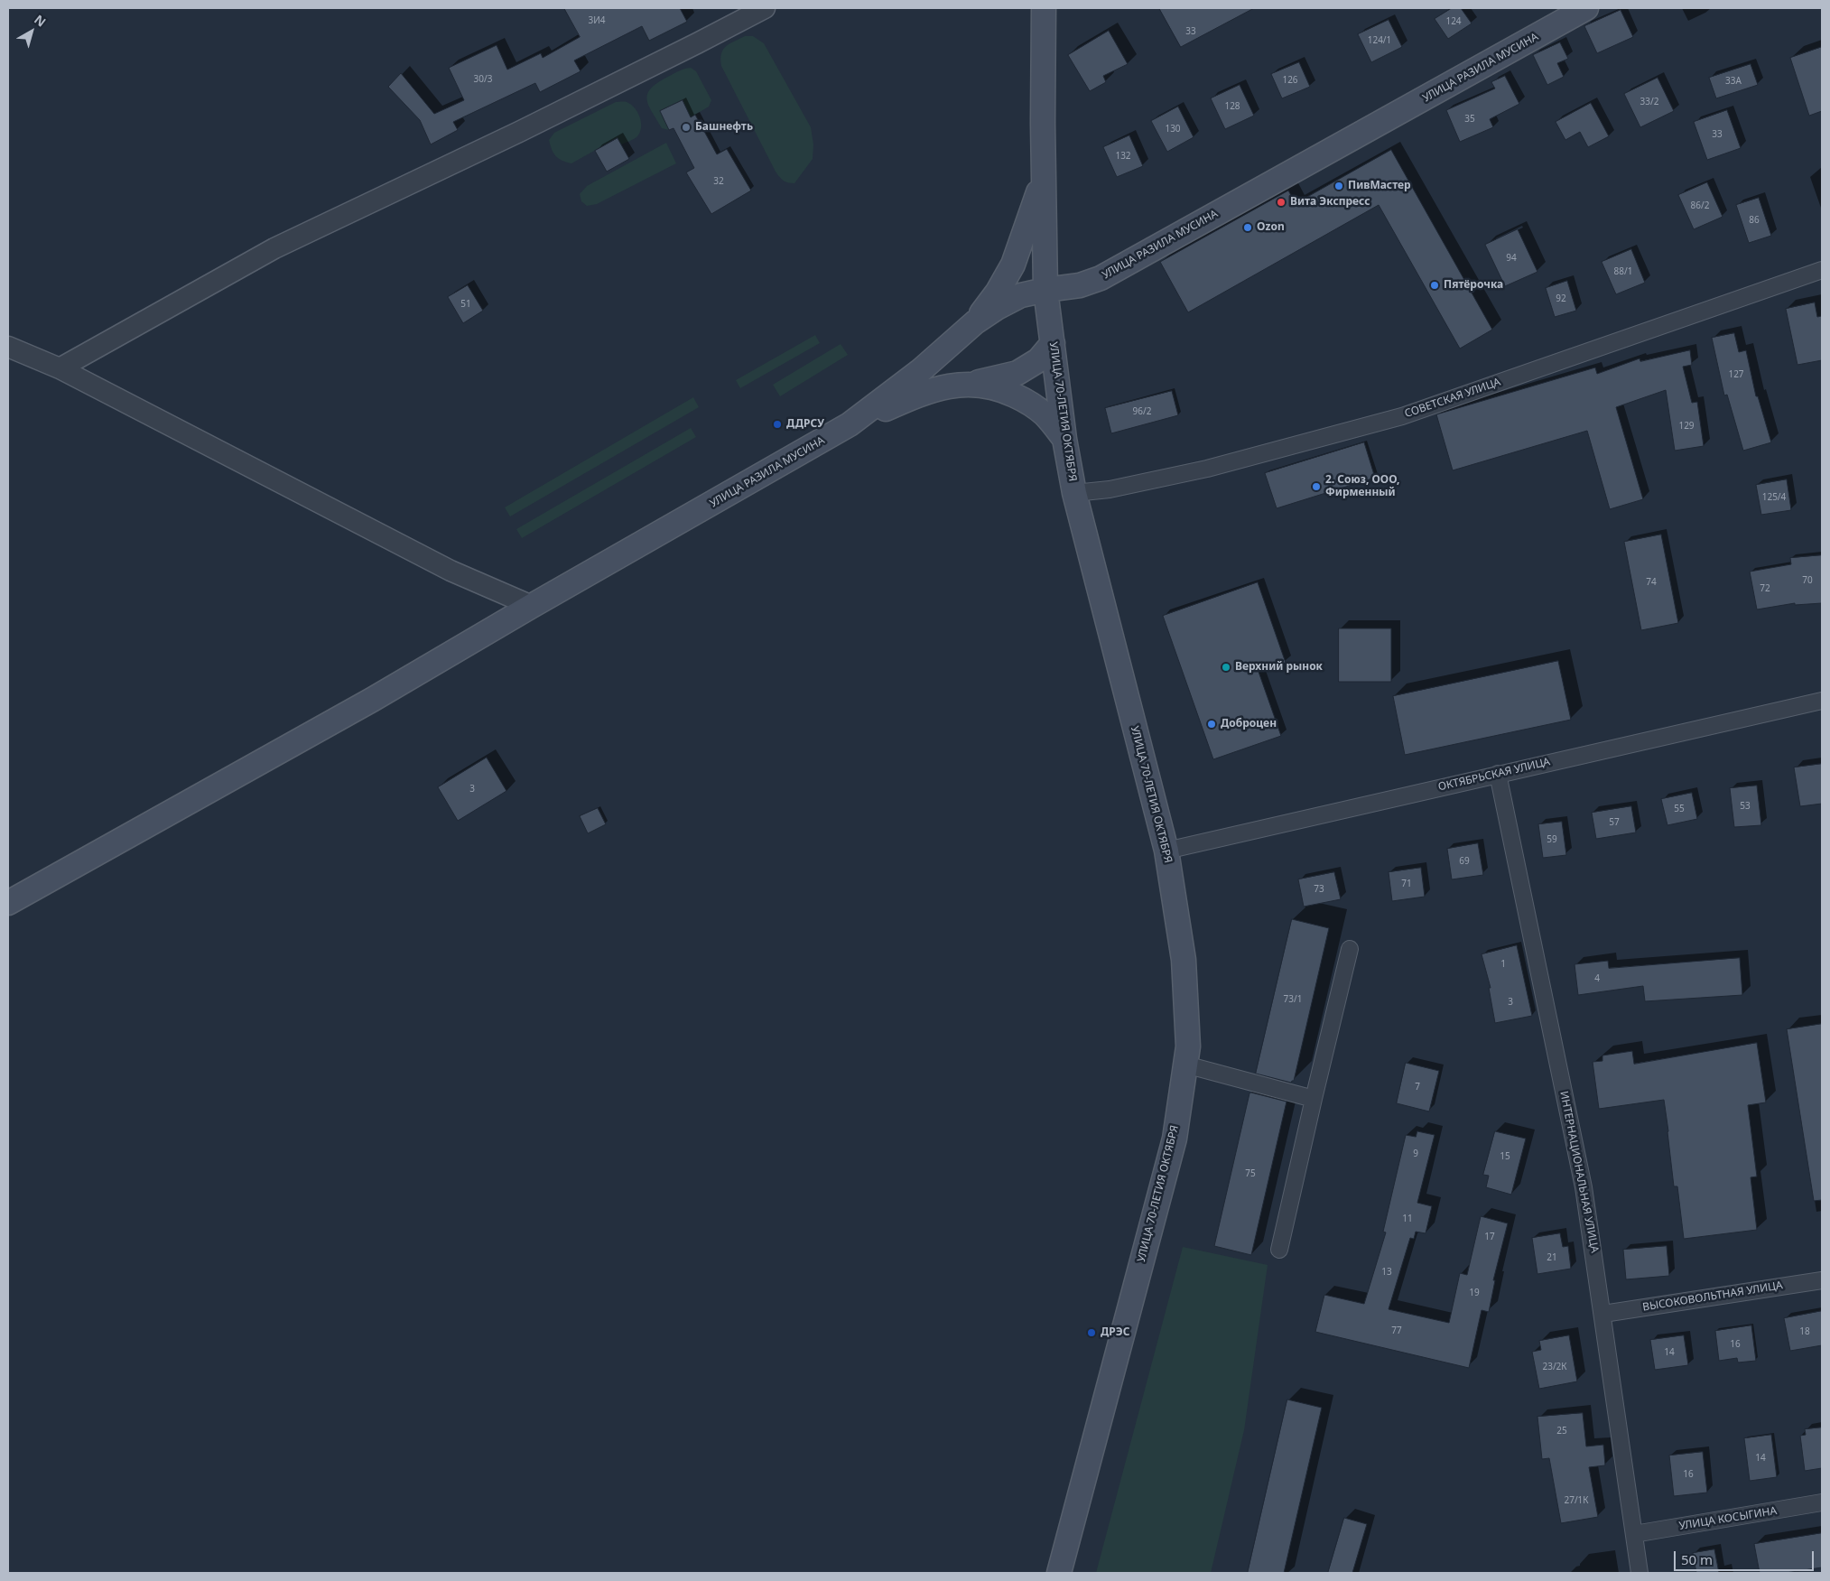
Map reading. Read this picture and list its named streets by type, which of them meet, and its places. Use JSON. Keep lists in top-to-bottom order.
{
  "streets": {
    "main road": ["УЛИЦА РАЗИЛА МУСИНА", "УЛИЦА 70-ЛЕТИЯ ОКТЯБРЯ"],
    "street": [
      "СОВЕТСКАЯ УЛИЦА",
      "ОКТЯБРЬСКАЯ УЛИЦА",
      "ИНТЕРНАЦИОНАЛЬНАЯ УЛИЦА",
      "ВЫСОКОВОЛЬТНАЯ УЛИЦА",
      "УЛИЦА КОСЫГИНА"
    ]
  },
  "crossings": [
    ["УЛИЦА РАЗИЛА МУСИНА", "УЛИЦА 70-ЛЕТИЯ ОКТЯБРЯ"],
    ["СОВЕТСКАЯ УЛИЦА", "УЛИЦА 70-ЛЕТИЯ ОКТЯБРЯ"],
    ["УЛИЦА 70-ЛЕТИЯ ОКТЯБРЯ", "ОКТЯБРЬСКАЯ УЛИЦА"],
    ["ОКТЯБРЬСКАЯ УЛИЦА", "ИНТЕРНАЦИОНАЛЬНАЯ УЛИЦА"],
    ["ИНТЕРНАЦИОНАЛЬНАЯ УЛИЦА", "ВЫСОКОВОЛЬТНАЯ УЛИЦА"],
    ["ИНТЕРНАЦИОНАЛЬНАЯ УЛИЦА", "УЛИЦА КОСЫГИНА"]
  ],
  "places": [
    "Башнефть",
    "ПивМастер",
    "Вита Экспресс",
    "Ozon",
    "Пятёрочка",
    "ДДРСУ",
    "2. Союз, ООО, Фирменный",
    "Верхний рынок",
    "Доброцен",
    "ДРЭС"
  ],
  "house_numbers": [
    "3И4",
    "124",
    "33",
    "124/1",
    "30/3",
    "126",
    "33А",
    "33/2",
    "128",
    "35",
    "130",
    "33",
    "132",
    "32",
    "86/2",
    "86",
    "94",
    "88/1",
    "92",
    "51",
    "127",
    "96/2",
    "129",
    "125/4",
    "70",
    "74",
    "72",
    "3",
    "53",
    "55",
    "57",
    "59",
    "69",
    "71",
    "73",
    "1",
    "4",
    "73/1",
    "3",
    "7",
    "9",
    "15",
    "75",
    "11",
    "17",
    "21",
    "13",
    "19",
    "77",
    "18",
    "16",
    "14",
    "23/2К",
    "25",
    "14",
    "16",
    "27/1К"
  ],
  "scale_bar": "50 m",
  "north": "top right"
}
